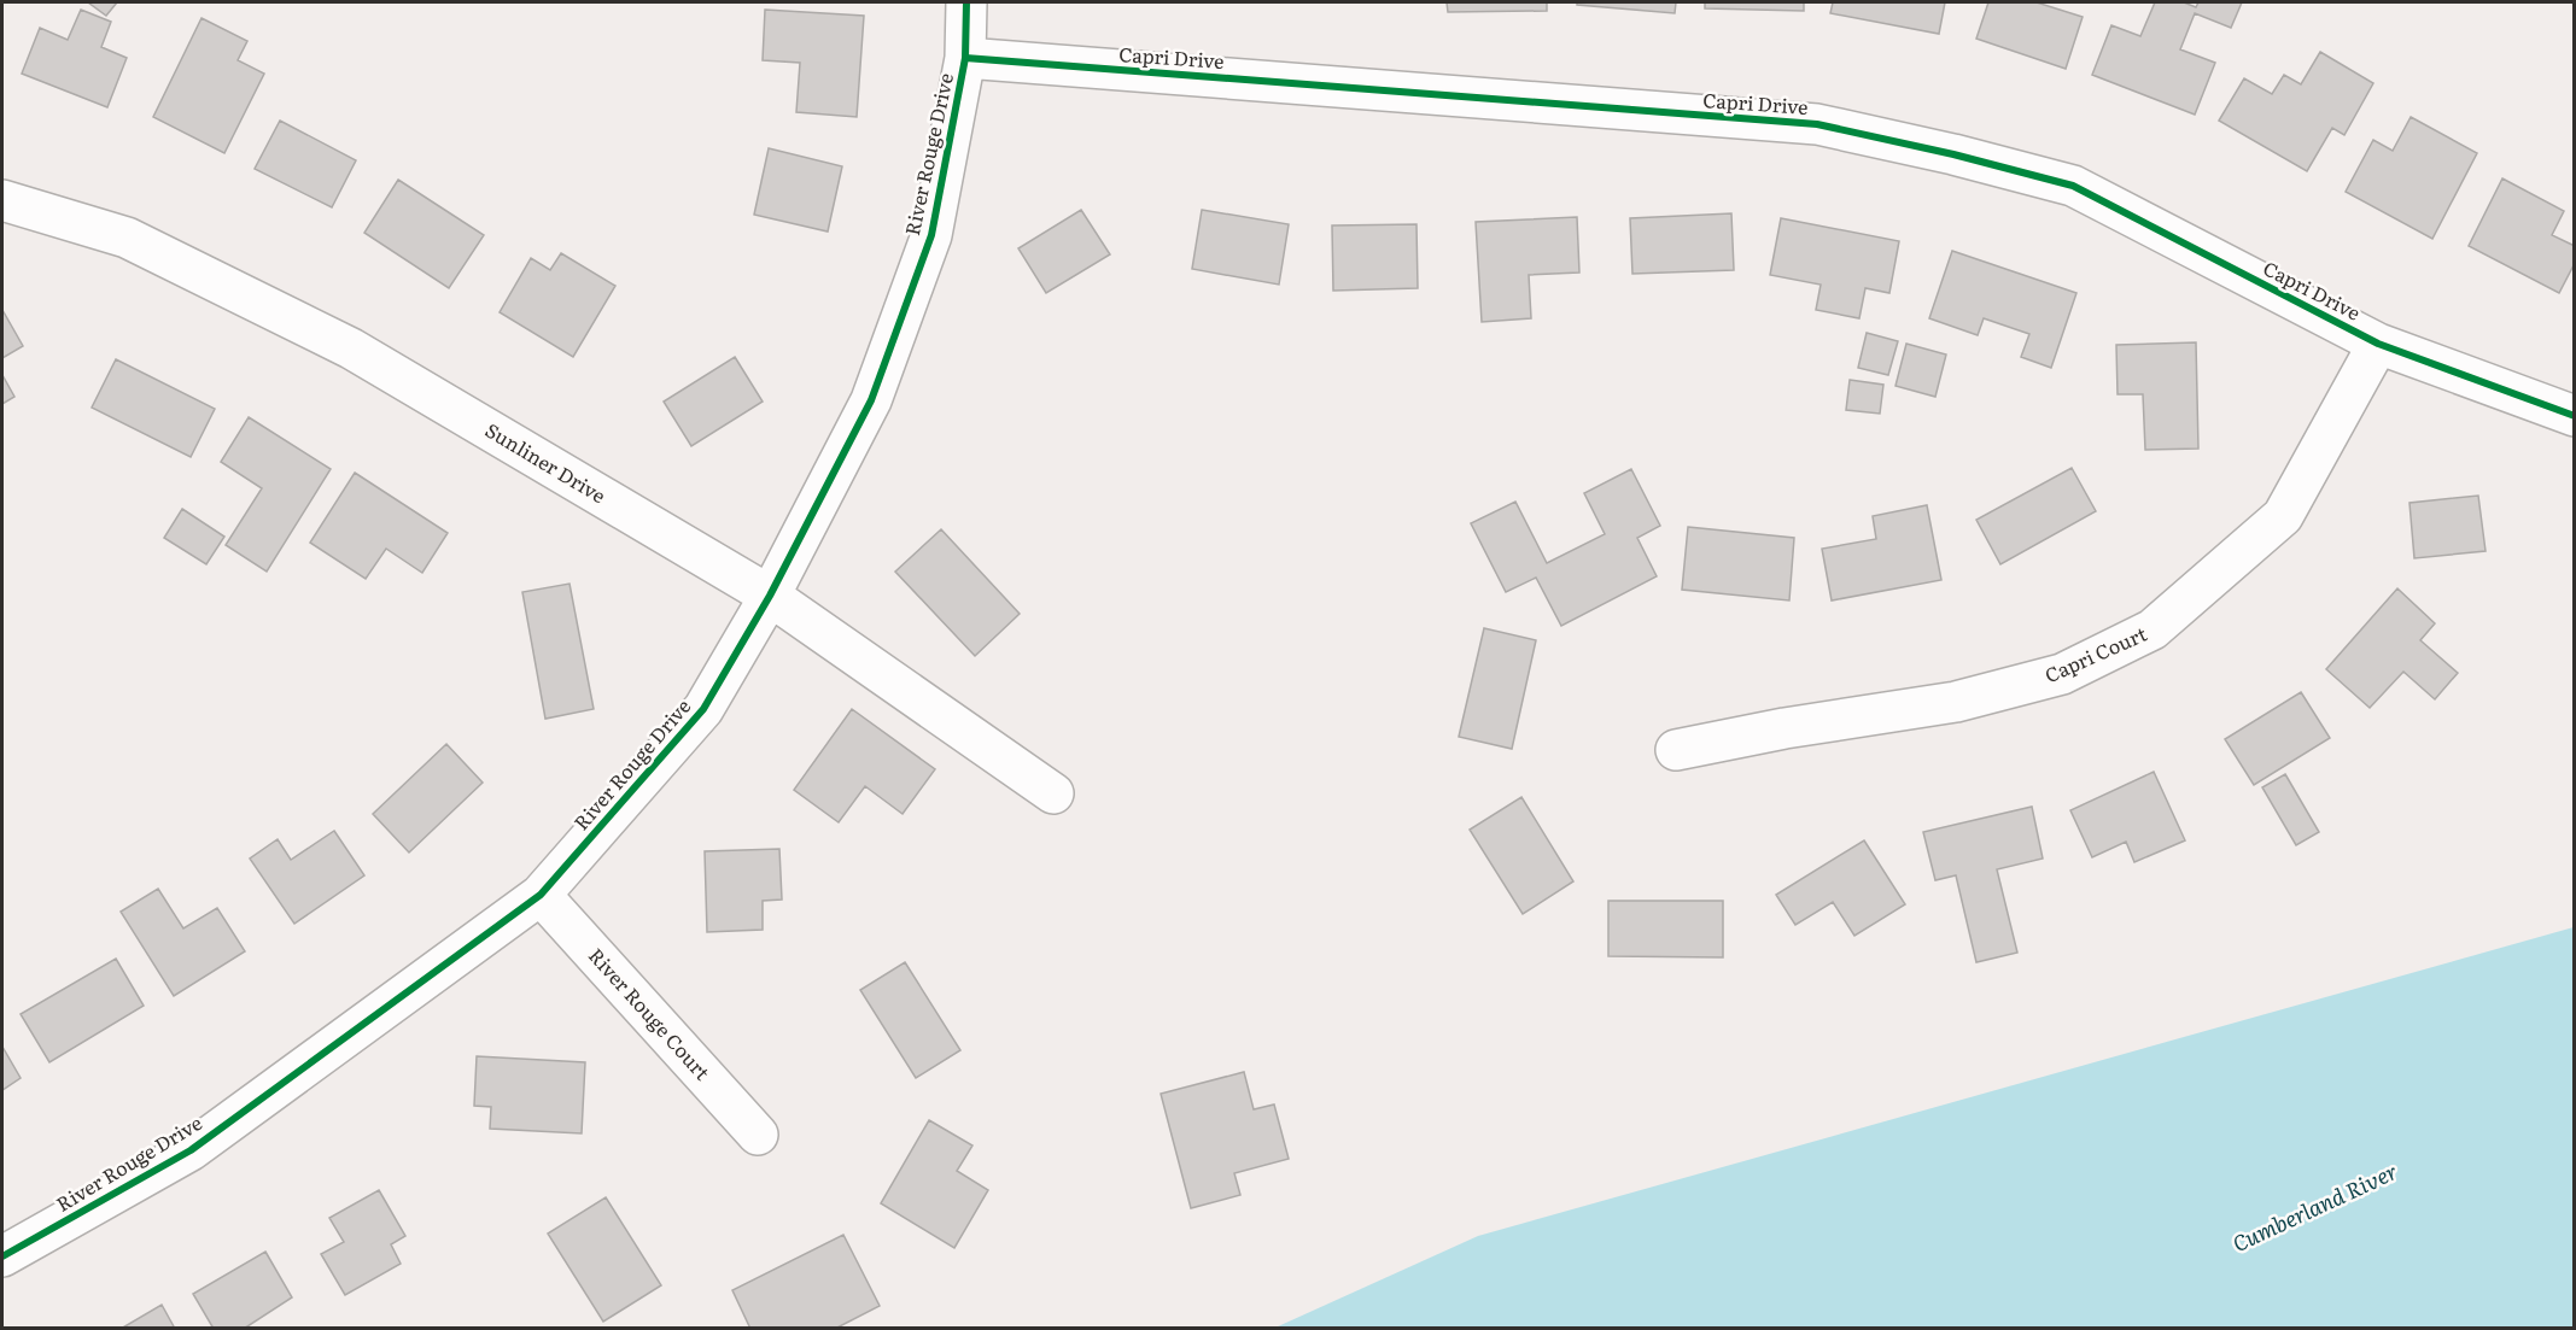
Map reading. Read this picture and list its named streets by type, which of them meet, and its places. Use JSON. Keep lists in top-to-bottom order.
{
  "streets": {
    "street": [
      "Capri Drive",
      "River Rouge Drive",
      "Sunliner Drive",
      "Capri Court",
      "River Rouge Court"
    ]
  },
  "crossings": [
    ["Capri Drive", "River Rouge Drive"],
    ["Capri Drive", "Capri Court"],
    ["River Rouge Drive", "Sunliner Drive"],
    ["River Rouge Drive", "River Rouge Court"]
  ],
  "water": ["Cumberland River"]
}
